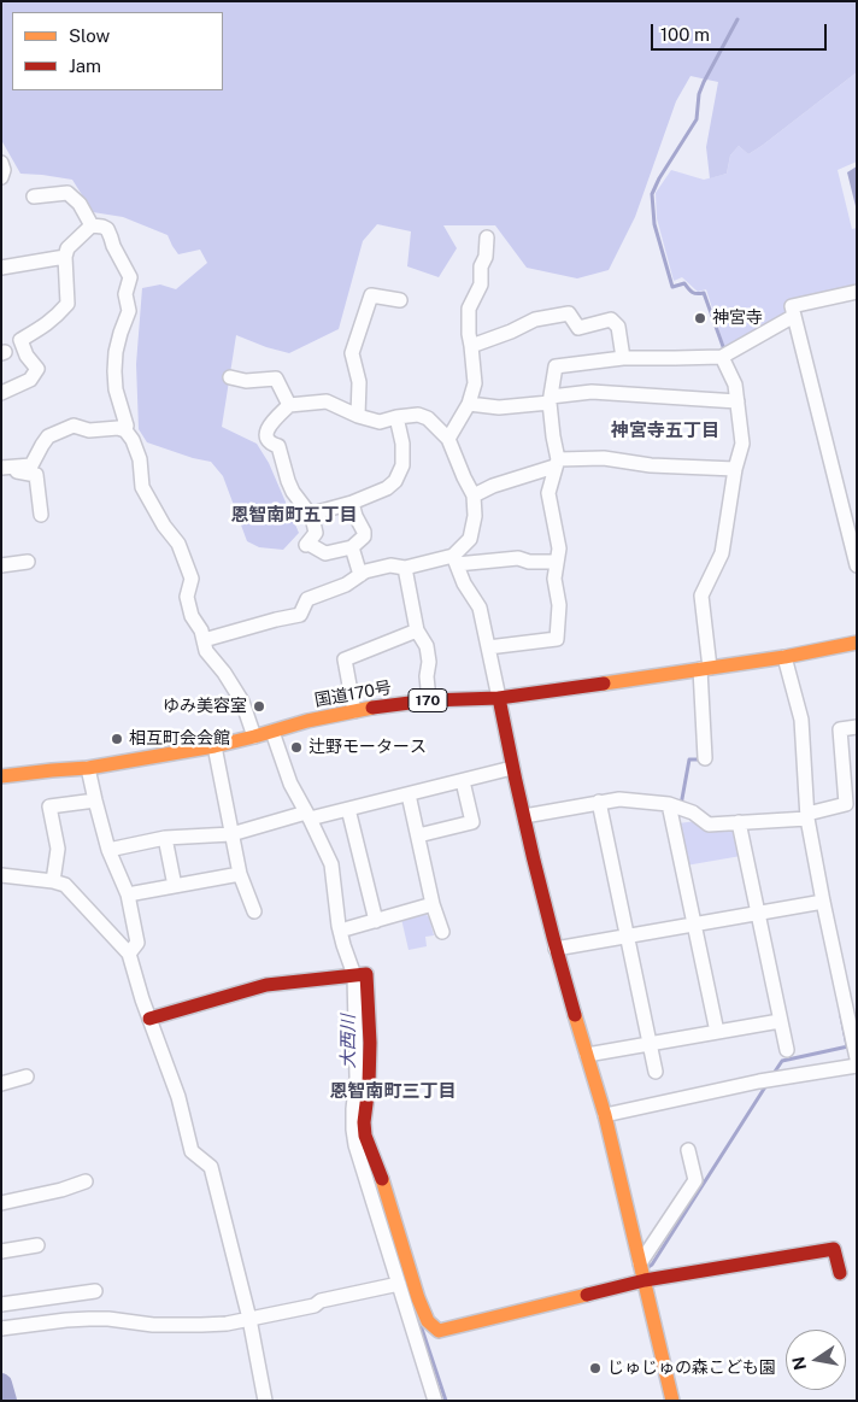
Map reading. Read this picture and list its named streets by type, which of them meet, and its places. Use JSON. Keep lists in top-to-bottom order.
{
  "streets": {
    "main road": ["国道170号", "170"]
  },
  "districts": ["神宮寺五丁目", "恩智南町五丁目", "恩智南町三丁目"],
  "water": ["大西川"],
  "places": [
    "神宮寺",
    "ゆみ美容室",
    "相互町会会館",
    "辻野モータース",
    "じゅじゅの森こども園"
  ],
  "legend": ["Slow", "Jam"],
  "scale_bar": "100 m",
  "north": "left"
}
